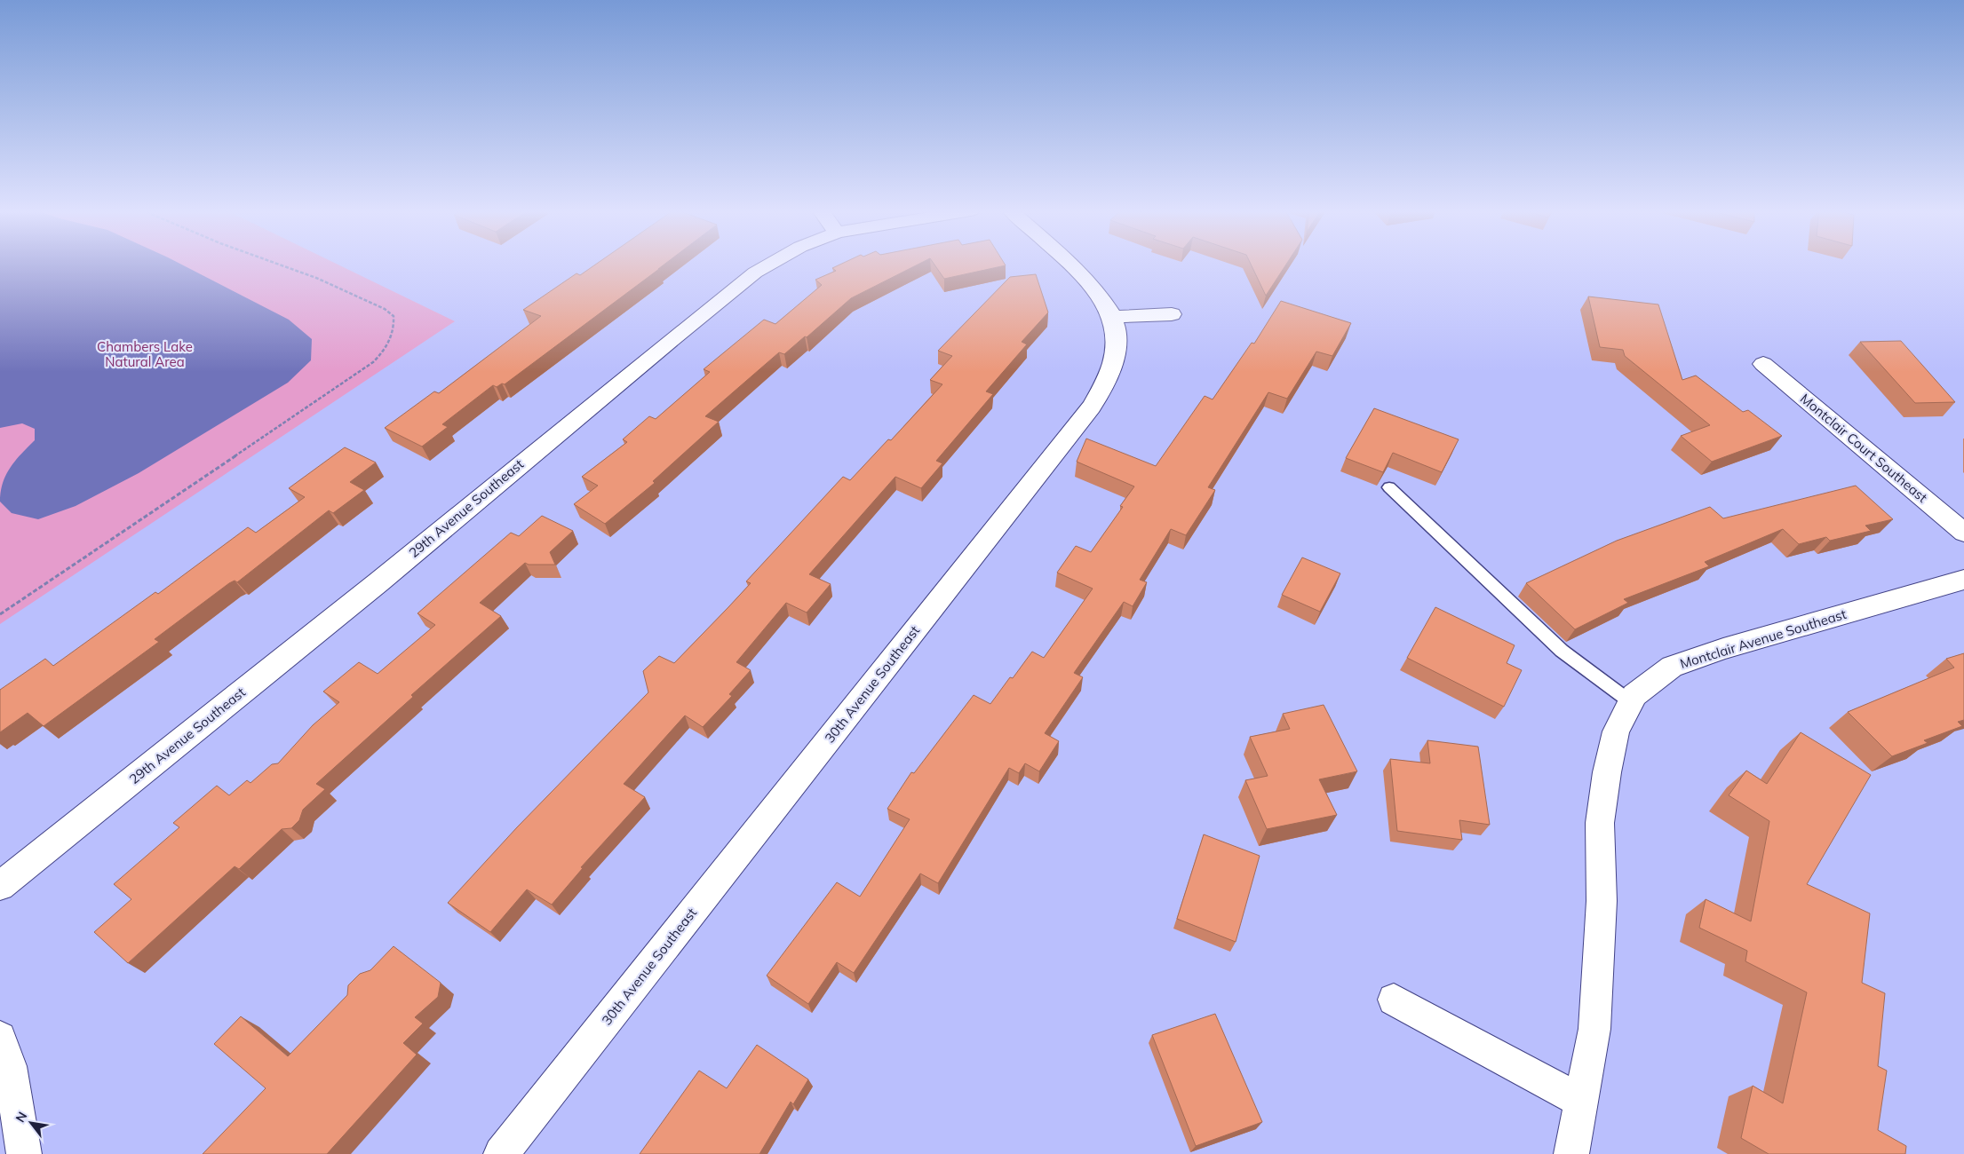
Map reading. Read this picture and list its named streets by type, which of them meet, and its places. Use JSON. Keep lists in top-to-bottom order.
{
  "streets": {
    "street": [
      "Montclair Court Southeast",
      "29th Avenue Southeast",
      "Montclair Avenue Southeast",
      "30th Avenue Southeast"
    ]
  },
  "parks": ["Chambers Lake Natural Area"],
  "north": "top left"
}
